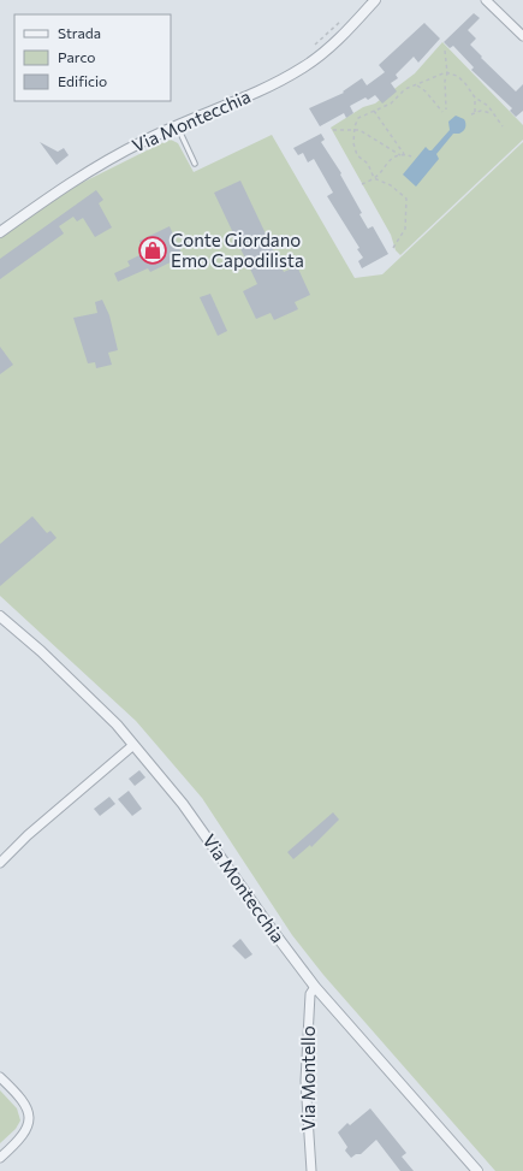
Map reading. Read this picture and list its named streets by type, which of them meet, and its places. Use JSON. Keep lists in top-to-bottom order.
{
  "streets": {
    "street": ["Via Montecchia", "Via Montello"]
  },
  "crossings": [
    ["Via Montecchia", "Via Montello"]
  ],
  "places": {
    "shop": ["Conte Giordano Emo Capodilista"]
  },
  "legend": ["Strada", "Parco", "Edificio"]
}
